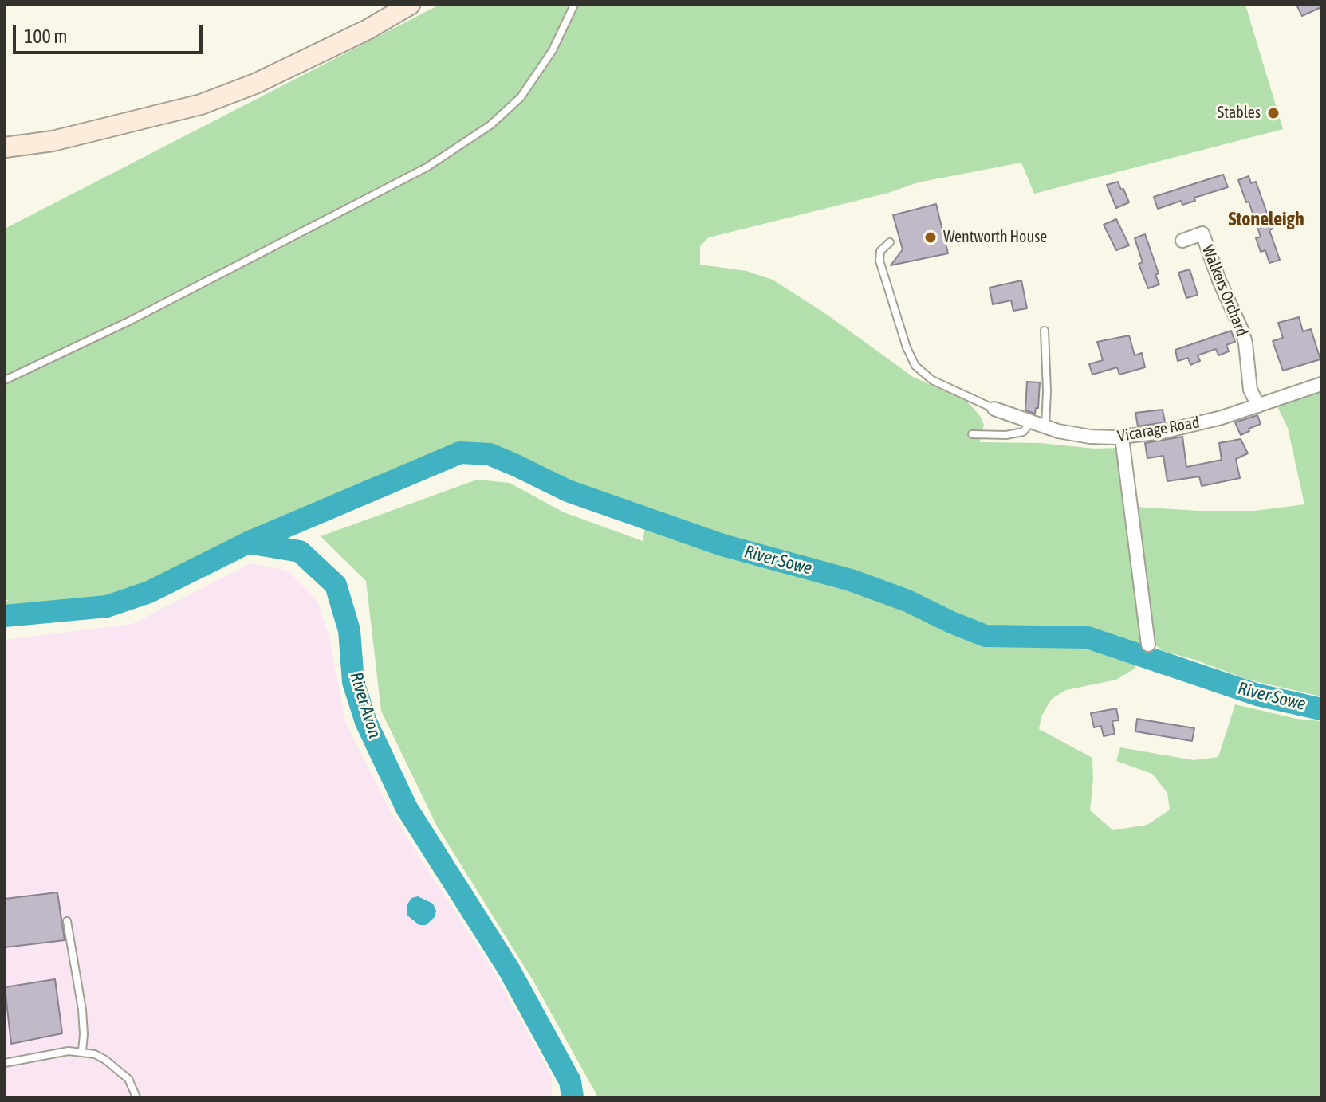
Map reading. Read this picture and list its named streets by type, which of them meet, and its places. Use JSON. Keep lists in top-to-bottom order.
{
  "streets": {
    "street": ["Walkers Orchard", "Vicarage Road"]
  },
  "crossings": [
    ["Walkers Orchard", "Vicarage Road"]
  ],
  "districts": ["Stoneleigh"],
  "water": ["River Sowe", "River Avon"],
  "places": ["Stables", "Wentworth House"],
  "scale_bar": "100 m"
}
